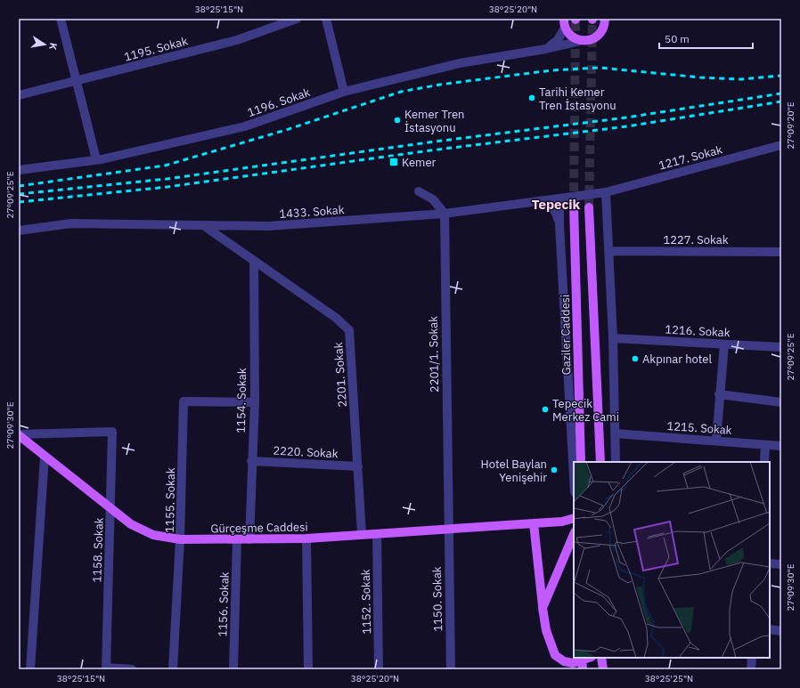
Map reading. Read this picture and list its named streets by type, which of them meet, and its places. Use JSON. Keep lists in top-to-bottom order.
{
  "streets": {
    "main road": ["Gaziler Caddesi", "Gürçeşme Caddesi"],
    "street": [
      "1195. Sokak",
      "1196. Sokak",
      "1217. Sokak",
      "1433. Sokak",
      "1227. Sokak",
      "1216. Sokak",
      "2201/1. Sokak",
      "2201. Sokak",
      "1154. Sokak",
      "1215. Sokak",
      "2220. Sokak",
      "1155. Sokak",
      "1158. Sokak",
      "1150. Sokak",
      "1152. Sokak",
      "1156. Sokak"
    ]
  },
  "crossings": [
    ["1217. Sokak", "1433. Sokak"],
    ["1433. Sokak", "2201/1. Sokak"],
    ["1433. Sokak", "2201. Sokak"],
    ["2201/1. Sokak", "Gürçeşme Caddesi"],
    ["2201/1. Sokak", "1150. Sokak"],
    ["2201. Sokak", "1154. Sokak"],
    ["2201. Sokak", "2220. Sokak"],
    ["2201. Sokak", "Gürçeşme Caddesi"],
    ["1154. Sokak", "2220. Sokak"],
    ["1154. Sokak", "1155. Sokak"],
    ["1154. Sokak", "Gürçeşme Caddesi"],
    ["1155. Sokak", "Gürçeşme Caddesi"],
    ["Gürçeşme Caddesi", "1158. Sokak"],
    ["Gürçeşme Caddesi", "1150. Sokak"],
    ["Gürçeşme Caddesi", "1152. Sokak"],
    ["Gürçeşme Caddesi", "1156. Sokak"]
  ],
  "districts": ["Tepecik"],
  "places": {
    "other": [
      "Tarihi Kemer Tren İstasyonu",
      "Kemer Tren İstasyonu",
      "Akpınar hotel",
      "Tepecik Merkez Cami",
      "Hotel Baylan Yenişehir"
    ],
    "transit": ["Kemer"]
  },
  "scale_bar": "50 m",
  "north": "right",
  "coordinates": [
    "38°25'15\"N",
    "38°25'20\"N",
    "27°09'20\"E",
    "27°09'25\"E",
    "27°09'30\"E",
    "38°25'25\"N"
  ]
}
